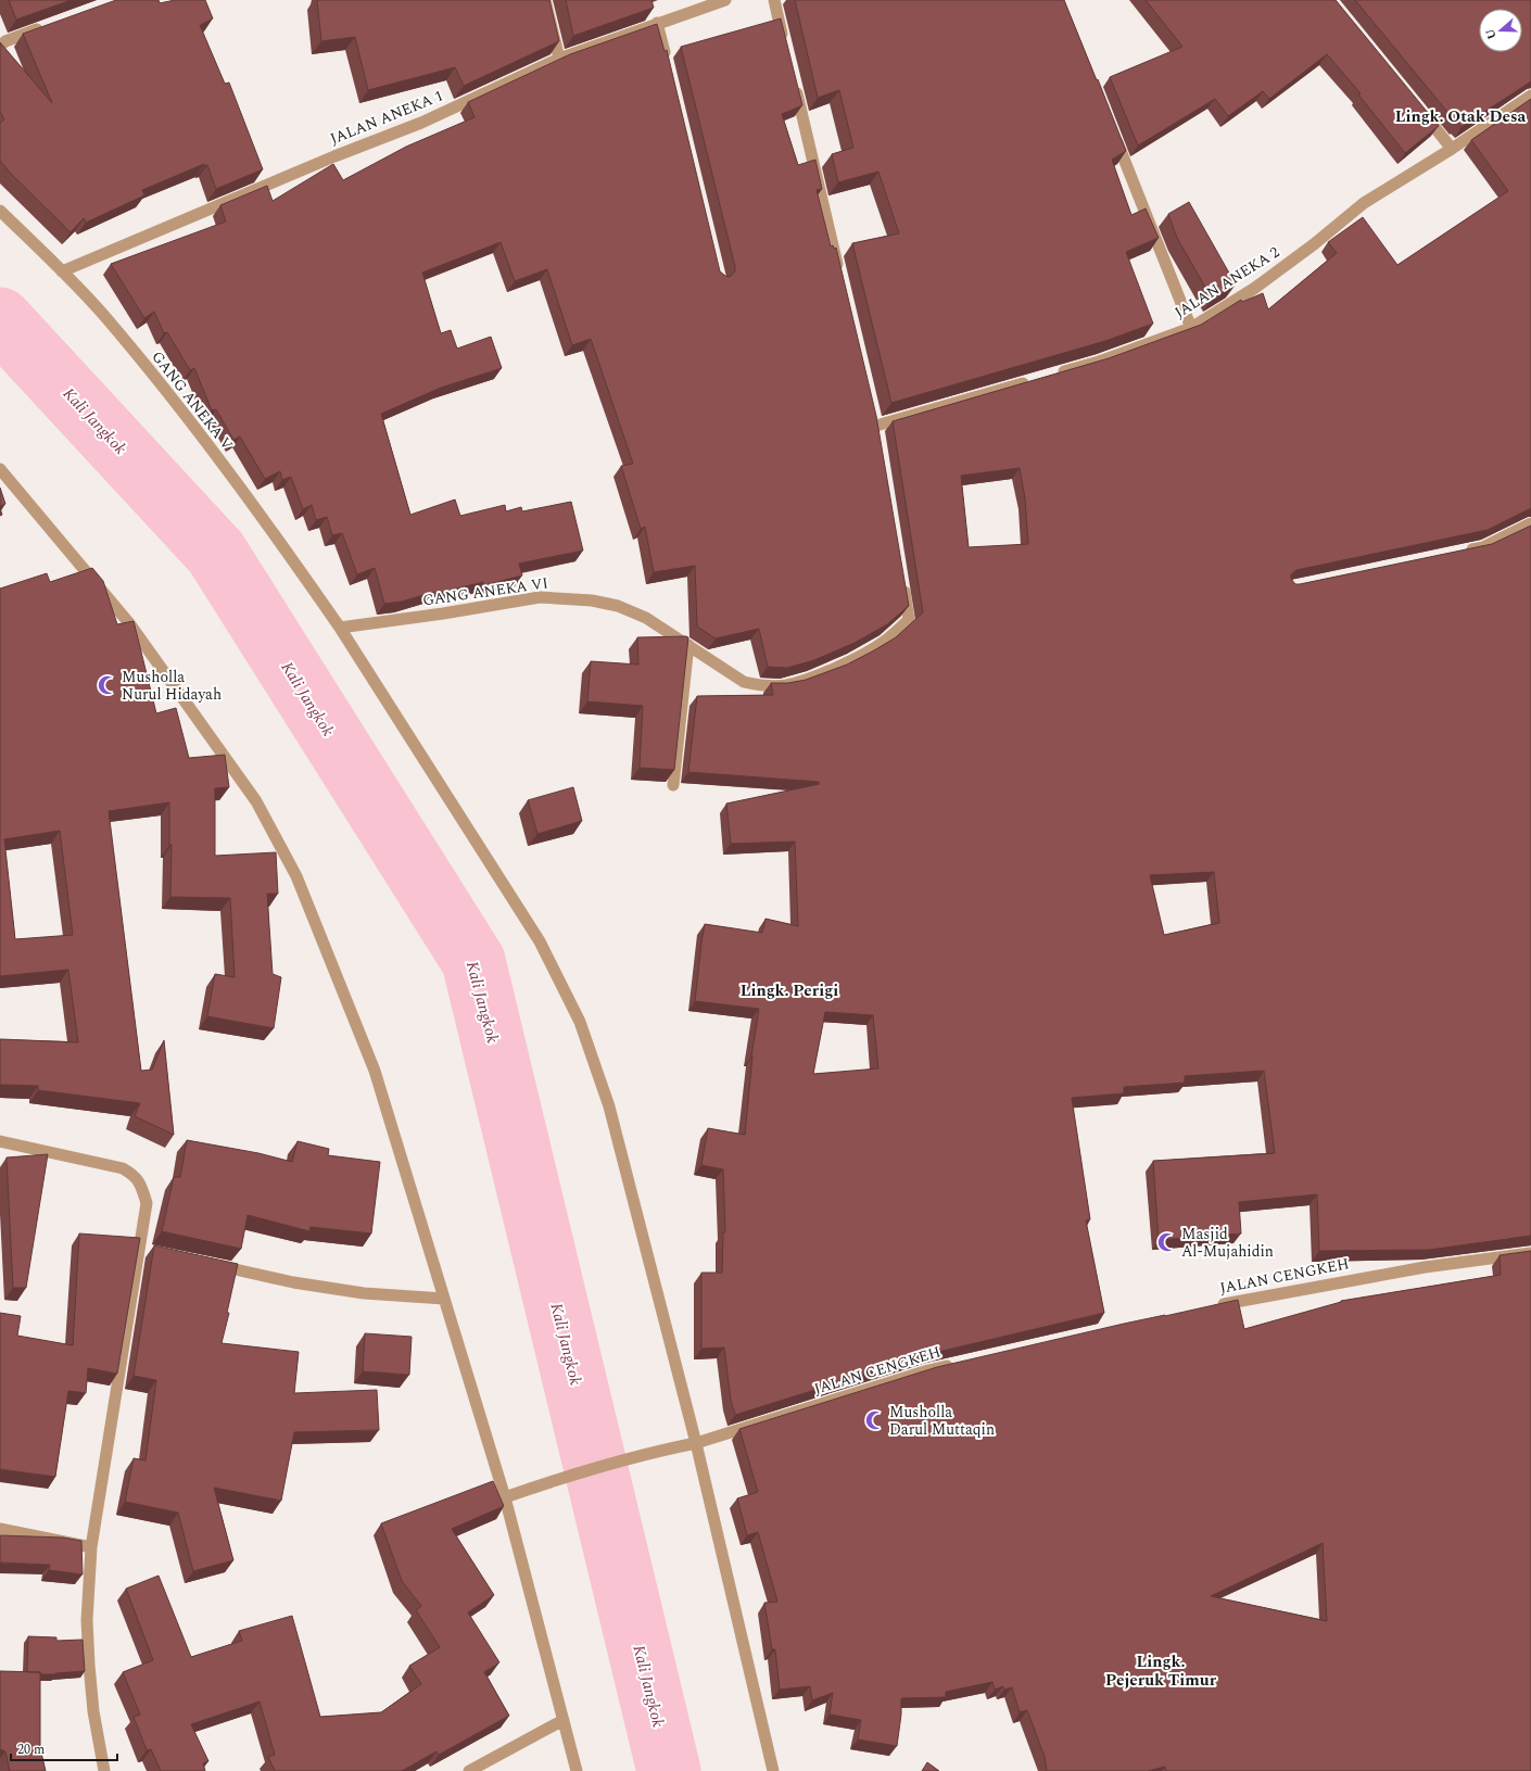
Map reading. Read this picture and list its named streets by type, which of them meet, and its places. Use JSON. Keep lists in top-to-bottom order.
{
  "streets": {
    "street": [
      "JALAN ANEKA 1",
      "JALAN ANEKA 2",
      "GANG ANEKA V",
      "GANG ANEKA VI",
      "JALAN CENGKEH"
    ]
  },
  "crossings": [
    ["JALAN ANEKA 1", "GANG ANEKA V"],
    ["GANG ANEKA V", "GANG ANEKA VI"],
    ["GANG ANEKA V", "JALAN CENGKEH"]
  ],
  "districts": ["Lingk. Otak Desa", "Lingk. Perigi", "Lingk. Pejeruk Timur"],
  "water": ["Kali Jangkok"],
  "places": {
    "mosque": ["Musholla Nurul Hidayah", "Masjid Al-Mujahidin", "Musholla Darul Muttaqin"]
  },
  "scale_bar": "20 m",
  "north": "left"
}
